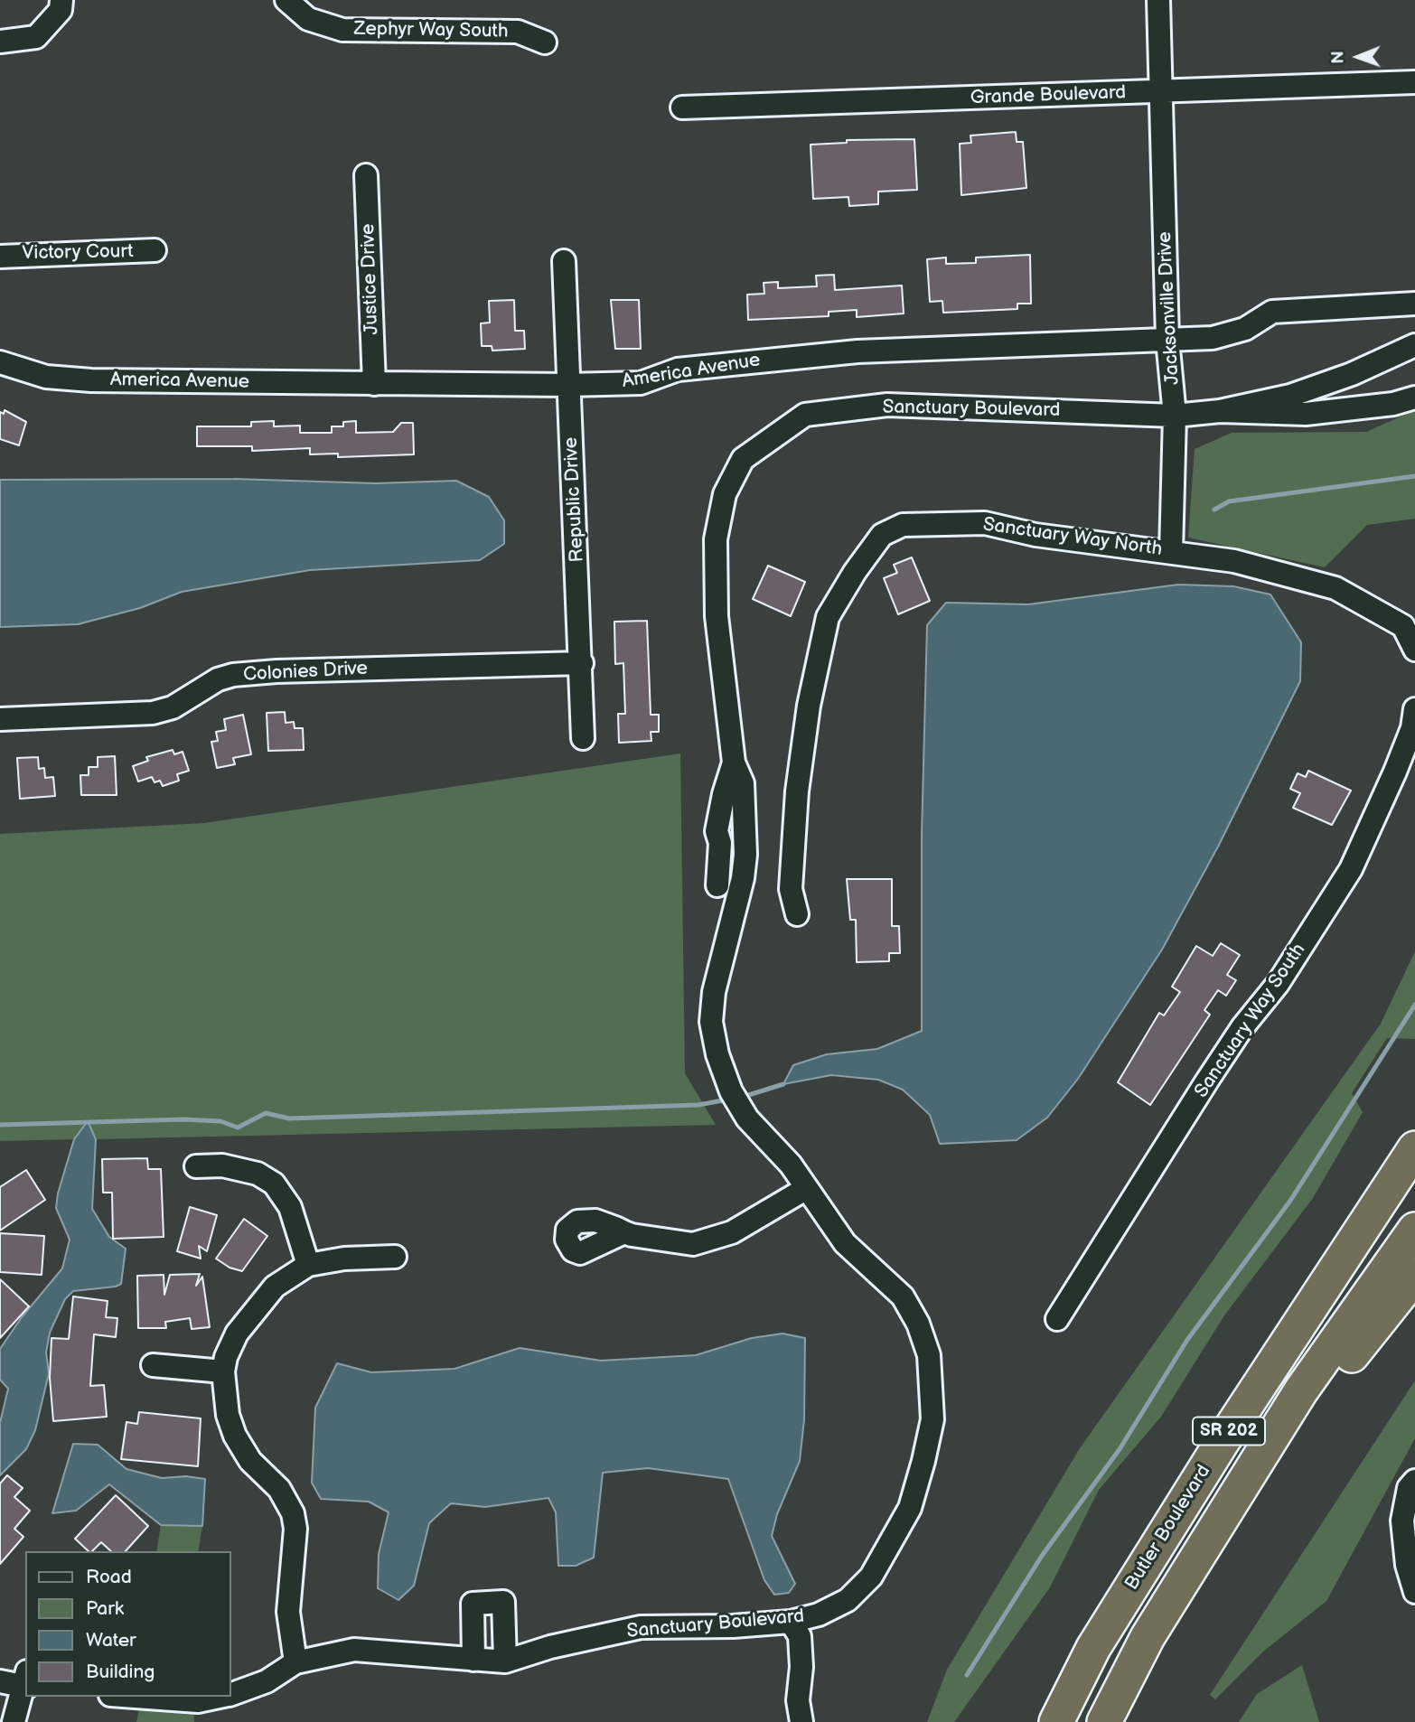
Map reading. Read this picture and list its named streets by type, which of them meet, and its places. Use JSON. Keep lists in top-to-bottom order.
{
  "streets": {
    "highway": ["SR 202", "Butler Boulevard"],
    "street": [
      "Zephyr Way South",
      "Grande Boulevard",
      "Victory Court",
      "Justice Drive",
      "Jacksonville Drive",
      "America Avenue",
      "Sanctuary Boulevard",
      "Republic Drive",
      "Sanctuary Way North",
      "Colonies Drive",
      "Sanctuary Way South"
    ]
  },
  "crossings": [
    ["Grande Boulevard", "Jacksonville Drive"],
    ["Justice Drive", "America Avenue"],
    ["Jacksonville Drive", "America Avenue"],
    ["Jacksonville Drive", "Sanctuary Boulevard"],
    ["Jacksonville Drive", "Sanctuary Way North"],
    ["America Avenue", "Republic Drive"],
    ["Republic Drive", "Colonies Drive"]
  ],
  "legend": [
    "Road",
    "Park",
    "Water",
    "Building"
  ],
  "north": "left"
}
